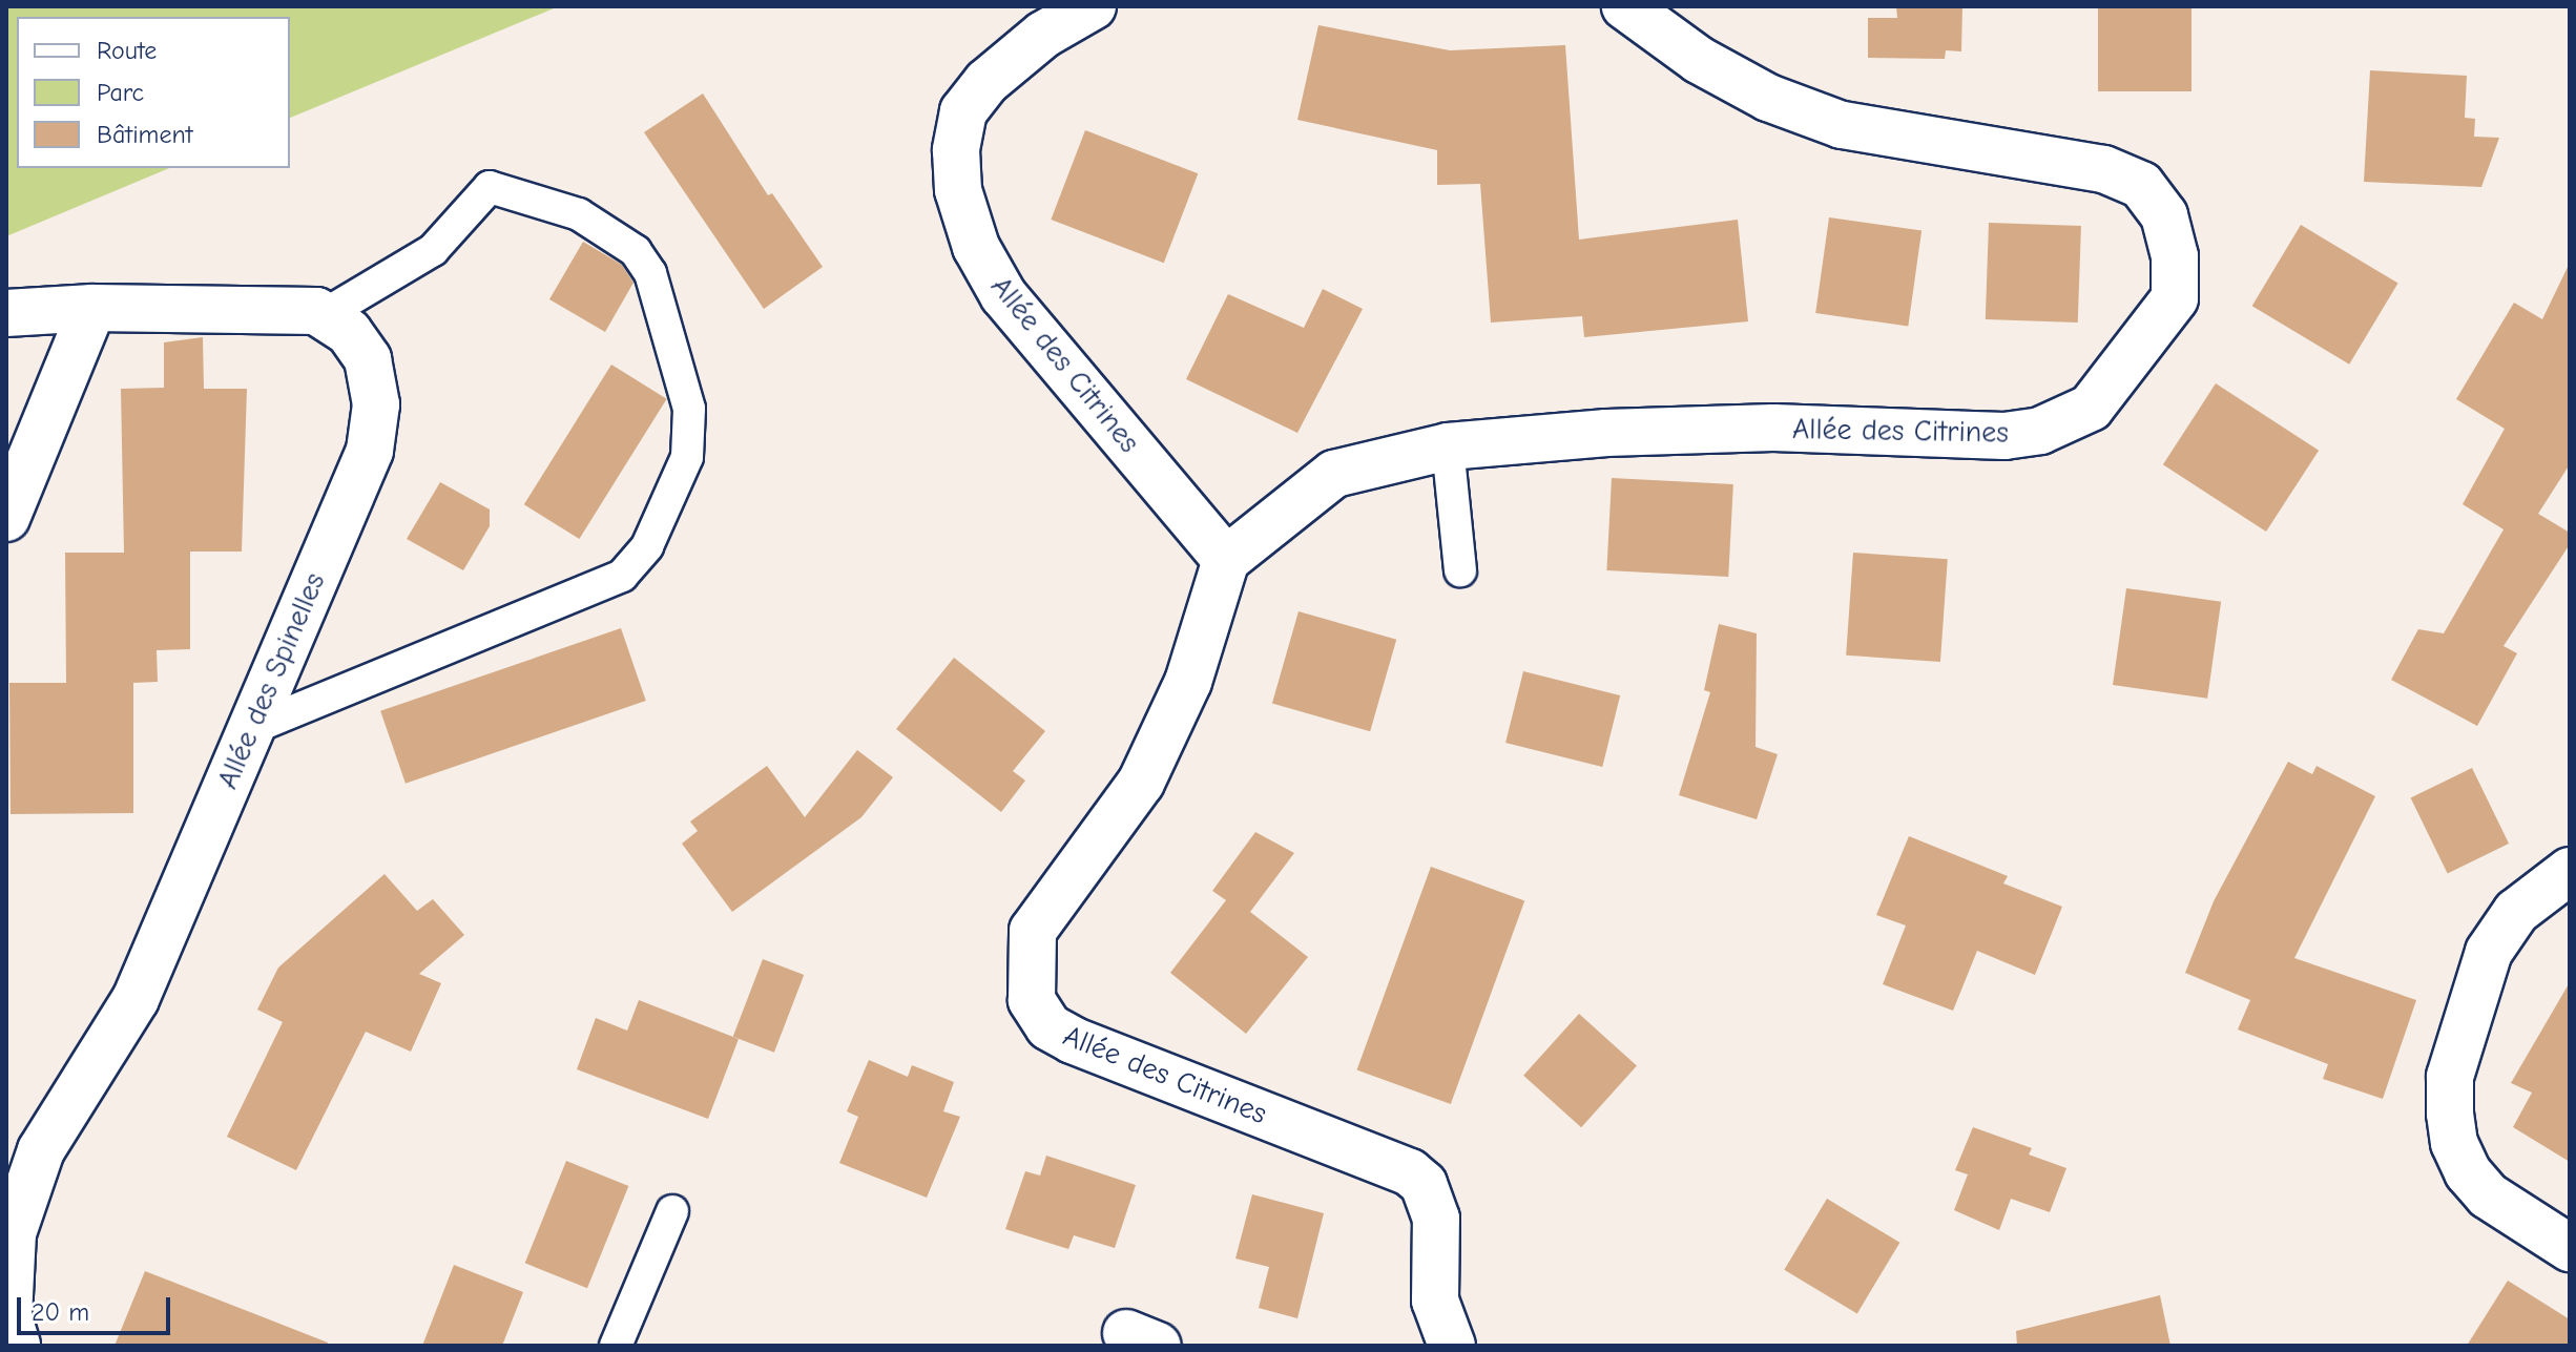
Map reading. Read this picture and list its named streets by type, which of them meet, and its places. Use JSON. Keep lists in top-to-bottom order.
{
  "streets": {
    "street": ["Allée des Citrines", "Allée des Spinelles"]
  },
  "legend": ["Route", "Parc", "Bâtiment"],
  "scale_bar": "20 m"
}
